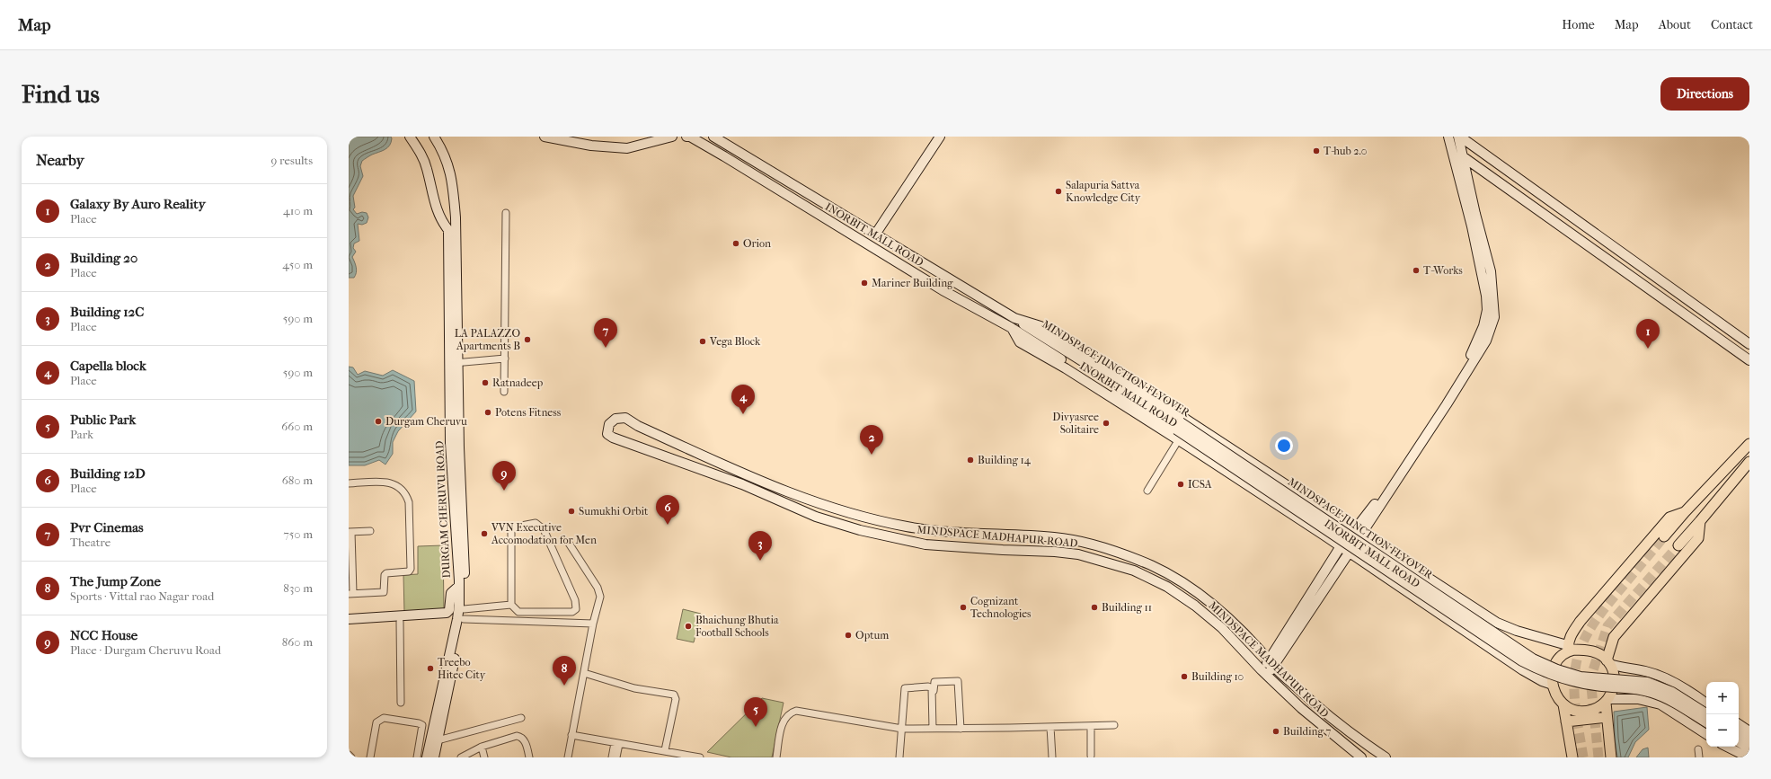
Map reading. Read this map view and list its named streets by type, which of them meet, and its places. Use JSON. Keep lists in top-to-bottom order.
{
  "streets": {
    "main road": [
      "INORBIT MALL ROAD",
      "MINDSPACE JUNCTION FLYOVER",
      "DURGAM CHERUVU ROAD",
      "MINDSPACE MADHAPUR ROAD"
    ]
  },
  "crossings": [
    ["INORBIT MALL ROAD", "MINDSPACE JUNCTION FLYOVER"]
  ],
  "places": [
    "T-hub 2.0",
    "Salapuria Sattva Knowledge City",
    "Orion",
    "T-Works",
    "Mariner Building",
    "LA PALAZZO Apartments B",
    "Vega Block",
    "Ratnadeep",
    "Potens Fitness",
    "Durgam Cheruvu",
    "Divyasree Solitaire",
    "Building 14",
    "ICSA",
    "Sumukhi Orbit",
    "VVN Executive Accomodation for Men",
    "Cognizant Technologies",
    "Building 11",
    "Bhaichung Bhutia Football Schools",
    "Optum",
    "Treebo Hitec City",
    "Building 10",
    "Building 7"
  ],
  "page": {
    "header": "Map",
    "nav": [
      "Home",
      "Map",
      "About",
      "Contact"
    ],
    "buttons": "Directions",
    "title": "Find us",
    "heading": ["Nearby", "9 results"],
    "list": [
      {
        "mark": "1",
        "name": "Galaxy By Auro Reality",
        "note": "Place",
        "value": "410 m"
      },
      {
        "mark": "2",
        "name": "Building 20",
        "note": "Place",
        "value": "450 m"
      },
      {
        "mark": "3",
        "name": "Building 12C",
        "note": "Place",
        "value": "590 m"
      },
      {
        "mark": "4",
        "name": "Capella block",
        "note": "Place",
        "value": "590 m"
      },
      {
        "mark": "5",
        "name": "Public Park",
        "note": "Park",
        "value": "660 m"
      },
      {
        "mark": "6",
        "name": "Building 12D",
        "note": "Place",
        "value": "680 m"
      },
      {
        "mark": "7",
        "name": "Pvr Cinemas",
        "note": "Theatre",
        "value": "750 m"
      },
      {
        "mark": "8",
        "name": "The Jump Zone",
        "note": "Sports · Vittal rao Nagar road",
        "value": "830 m"
      },
      {
        "mark": "9",
        "name": "NCC House",
        "note": "Place · Durgam Cheruvu Road",
        "value": "860 m"
      }
    ],
    "pins": [
      "7",
      "1",
      "4",
      "2",
      "9",
      "6",
      "3",
      "8",
      "5"
    ],
    "map_buttons": ["+", "−"]
  }
}
